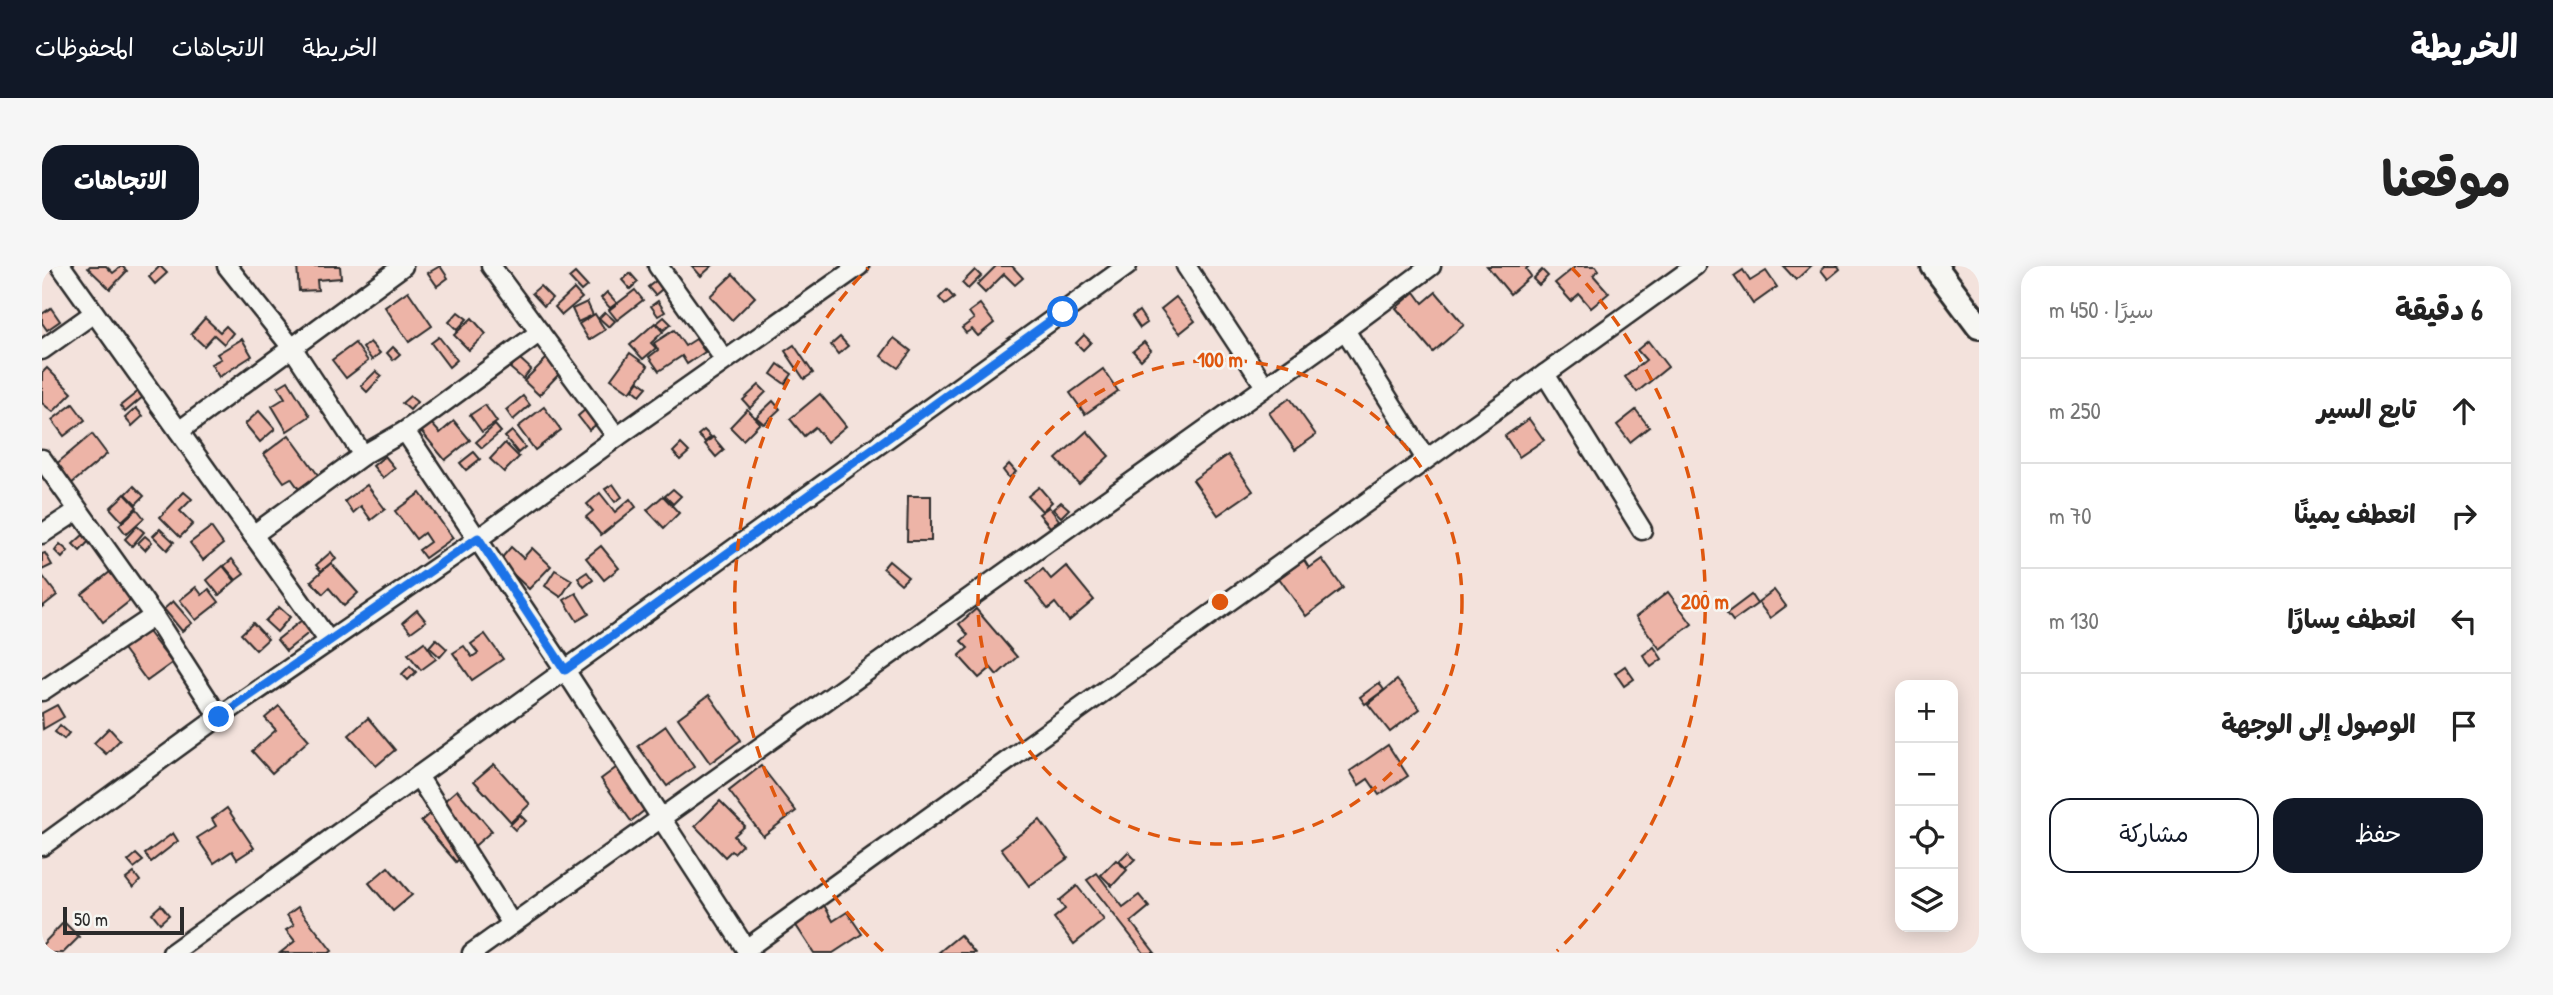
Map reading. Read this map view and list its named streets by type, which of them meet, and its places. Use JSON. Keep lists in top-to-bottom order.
{
  "scale_bar": "50 m",
  "page": {
    "header": "الخريطة",
    "nav": ["الخريطة", "الاتجاهات", "المحفوظات"],
    "title": "موقعنا",
    "buttons": [
      "الاتجاهات",
      ["حفظ", "مشاركة"]
    ],
    "heading": ["6 دقيقة", "سيرًا · 450 m"],
    "list": [
      ["تابع السير", "250 m"],
      ["انعطف يمينًا", "70 m"],
      ["انعطف يسارًا", "130 m"],
      "الوصول إلى الوجهة"
    ],
    "map_buttons": ["+", "−"],
    "scale": "50 m"
  },
  "rings": ["100 m", "200 m"]
}
